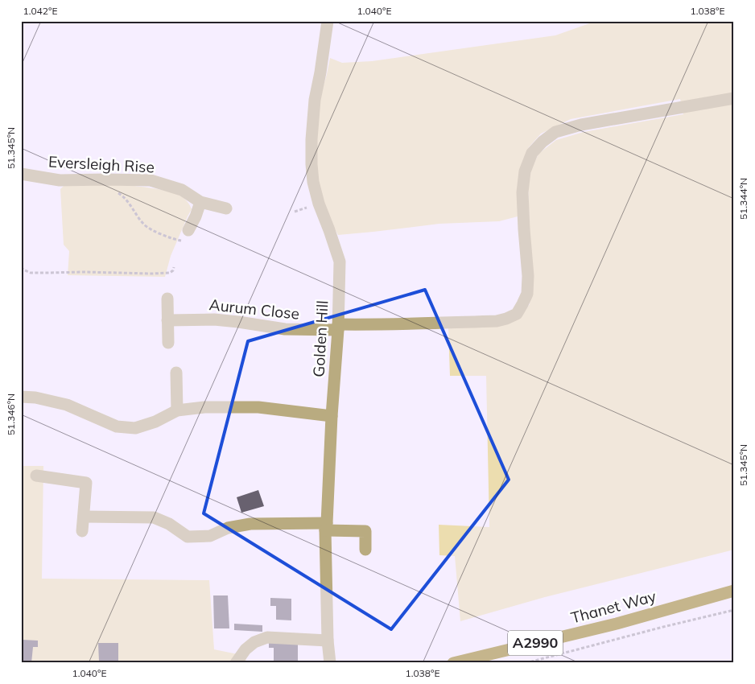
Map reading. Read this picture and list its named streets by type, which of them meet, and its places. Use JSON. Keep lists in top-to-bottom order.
{
  "streets": {
    "main road": ["Thanet Way", "A2990"],
    "street": ["Eversleigh Rise", "Aurum Close", "Golden Hill"]
  },
  "crossings": [
    ["Aurum Close", "Golden Hill"]
  ],
  "coordinates": [
    "1.042°E",
    "1.040°E",
    "1.038°E",
    "51.345°N",
    "51.344°N",
    "51.346°N"
  ]
}
